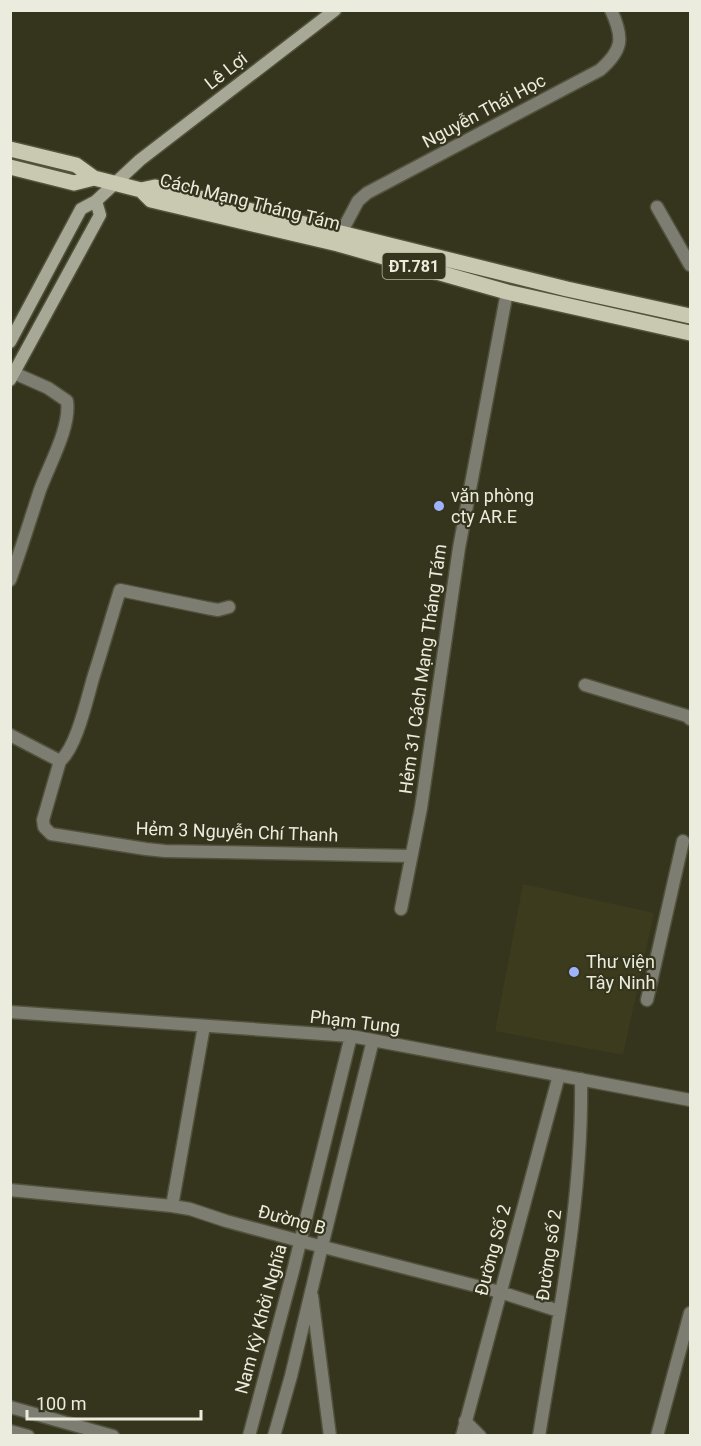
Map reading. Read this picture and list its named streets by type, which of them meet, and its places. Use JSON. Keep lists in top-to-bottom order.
{
  "streets": {
    "main road": ["Cách Mạng Tháng Tám", "ĐT.781"],
    "street": [
      "Lê Lợi",
      "Nguyễn Thái Học",
      "Hẻm 31 Cách Mạng Tháng Tám",
      "Hẻm 3 Nguyễn Chí Thanh",
      "Phạm Tung",
      "Đường B",
      "Đường Số 2",
      "Đường số 2",
      "Nam Kỳ Khởi Nghĩa"
    ]
  },
  "crossings": [
    ["Lê Lợi", "Cách Mạng Tháng Tám"],
    ["Nguyễn Thái Học", "Cách Mạng Tháng Tám"],
    ["Cách Mạng Tháng Tám", "Hẻm 31 Cách Mạng Tháng Tám"],
    ["Hẻm 31 Cách Mạng Tháng Tám", "Hẻm 3 Nguyễn Chí Thanh"],
    ["Phạm Tung", "Đường Số 2"],
    ["Phạm Tung", "Đường số 2"],
    ["Phạm Tung", "Nam Kỳ Khởi Nghĩa"],
    ["Đường B", "Đường Số 2"],
    ["Đường B", "Đường số 2"],
    ["Đường B", "Nam Kỳ Khởi Nghĩa"]
  ],
  "places": ["văn phòng cty AR.E", "Thư viện Tây Ninh"],
  "scale_bar": "100 m"
}
